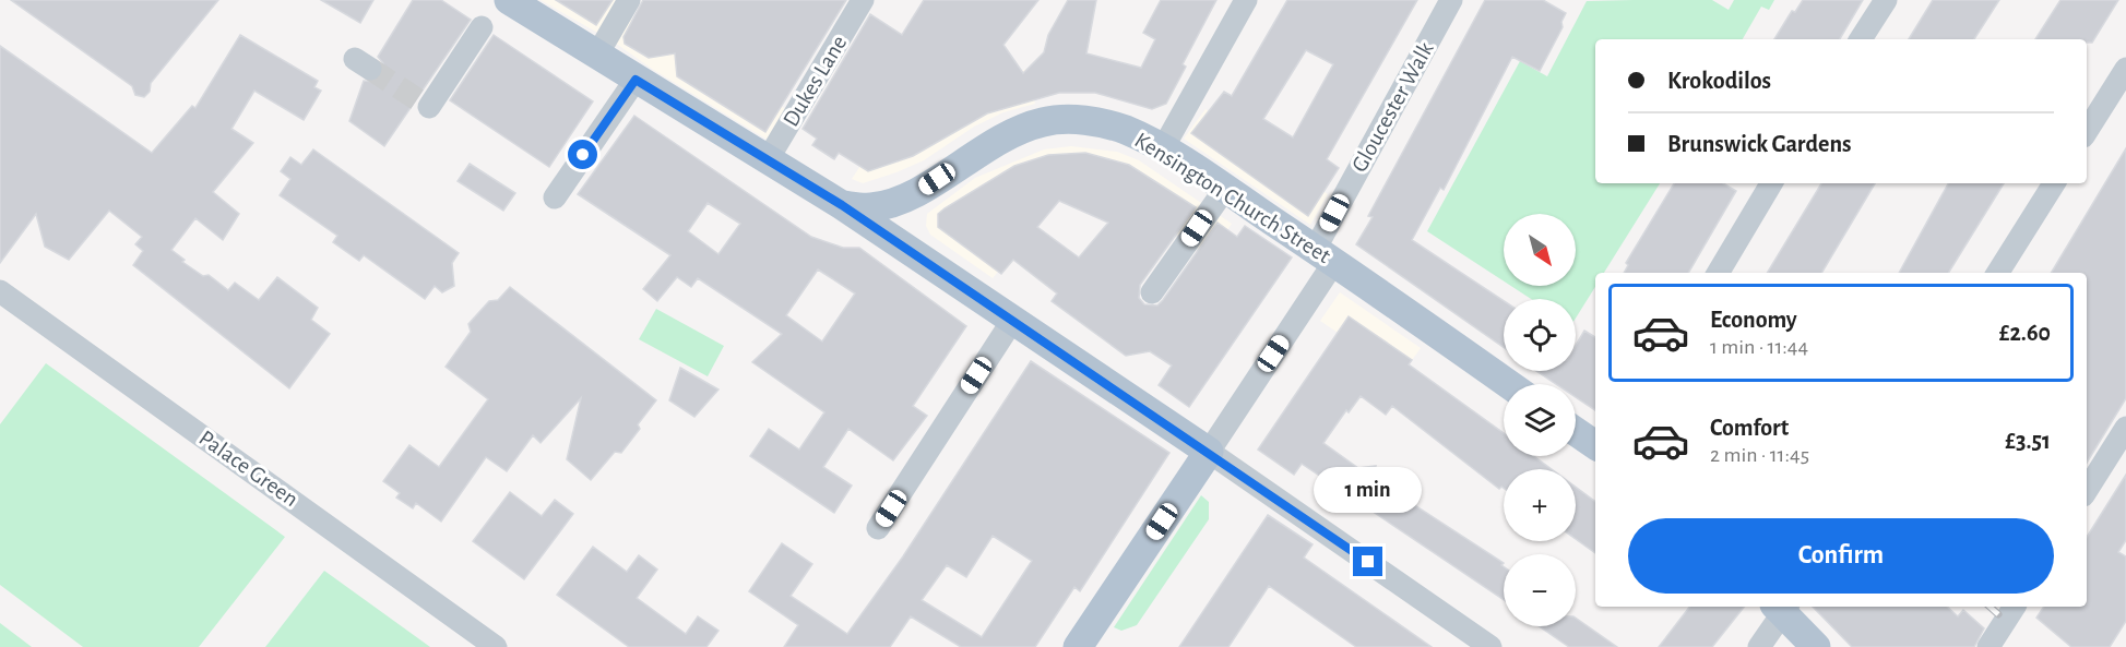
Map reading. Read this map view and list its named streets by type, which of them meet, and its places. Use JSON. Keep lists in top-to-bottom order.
{
  "streets": {
    "main road": ["Kensington Church Street"],
    "street": ["Dukes Lane", "Gloucester Walk", "Palace Green"]
  },
  "crossings": [
    ["Dukes Lane", "Kensington Church Street"],
    ["Gloucester Walk", "Kensington Church Street"]
  ],
  "north": "bottom right",
  "page": {
    "banner": ["Krokodilos", "Brunswick Gardens"],
    "map_buttons": ["+", "−"],
    "list": [
      {
        "name": "Economy",
        "note": "1 min · 11:44",
        "value": "£2.60"
      },
      {
        "name": "Comfort",
        "note": "2 min · 11:45",
        "value": "£3.51"
      }
    ],
    "bubble": "1 min",
    "buttons": "Confirm"
  }
}
